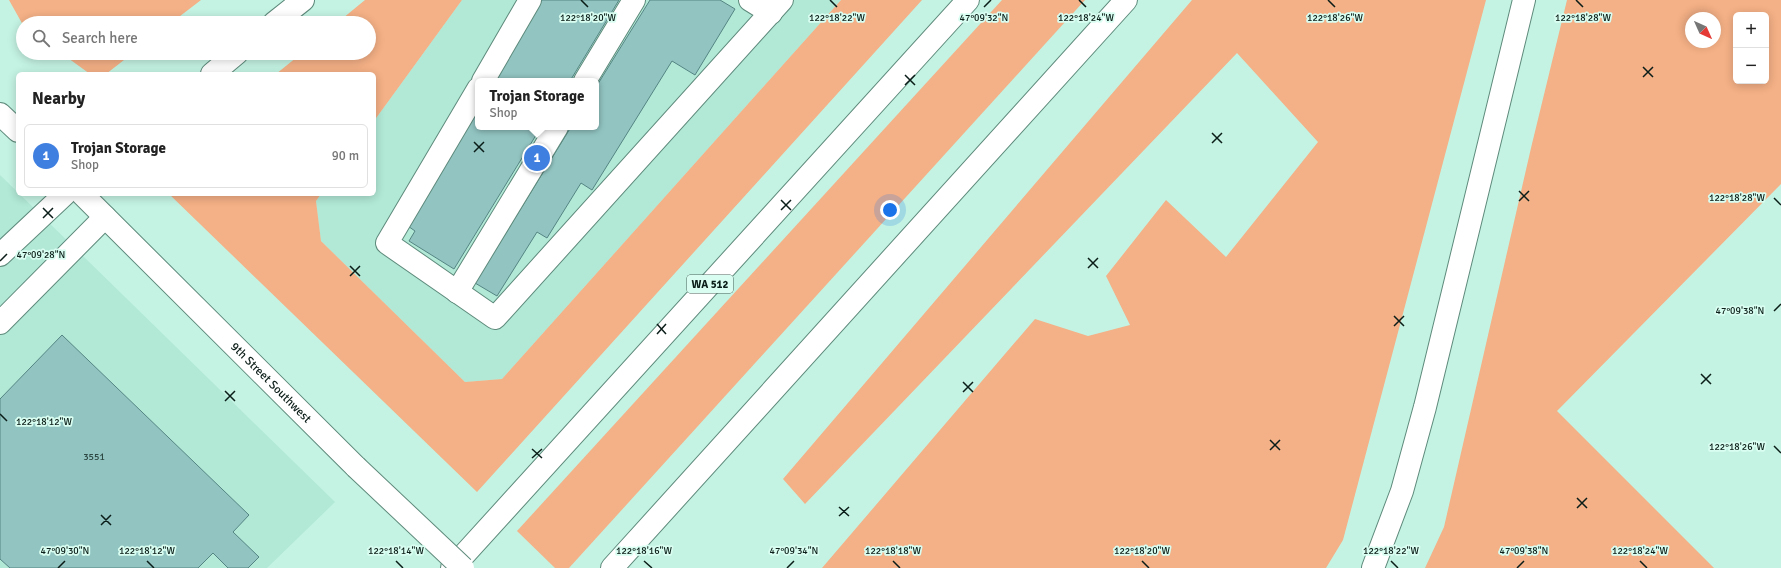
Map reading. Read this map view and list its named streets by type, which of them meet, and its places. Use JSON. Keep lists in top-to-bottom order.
{
  "streets": {
    "main road": ["WA 512", "9th Street Southwest"]
  },
  "house_numbers": ["3551"],
  "north": "bottom right",
  "page": {
    "map_buttons": ["+", "−"],
    "search": "Search here",
    "heading": "Nearby",
    "popup": ["Trojan Storage", "Shop"],
    "list": [
      {
        "mark": "1",
        "name": "Trojan Storage",
        "note": "Shop",
        "value": "90 m"
      }
    ],
    "pins": "1"
  },
  "coordinates": [
    "122°18'20\"W",
    "122°18'22\"W",
    "47°09'32\"N",
    "122°18'24\"W",
    "122°18'26\"W",
    "122°18'28\"W",
    "47°09'28\"N",
    "47°09'38\"N",
    "122°18'12\"W",
    "47°09'30\"N",
    "47°09'34\"N",
    "122°18'14\"W",
    "122°18'16\"W",
    "122°18'18\"W"
  ]
}
